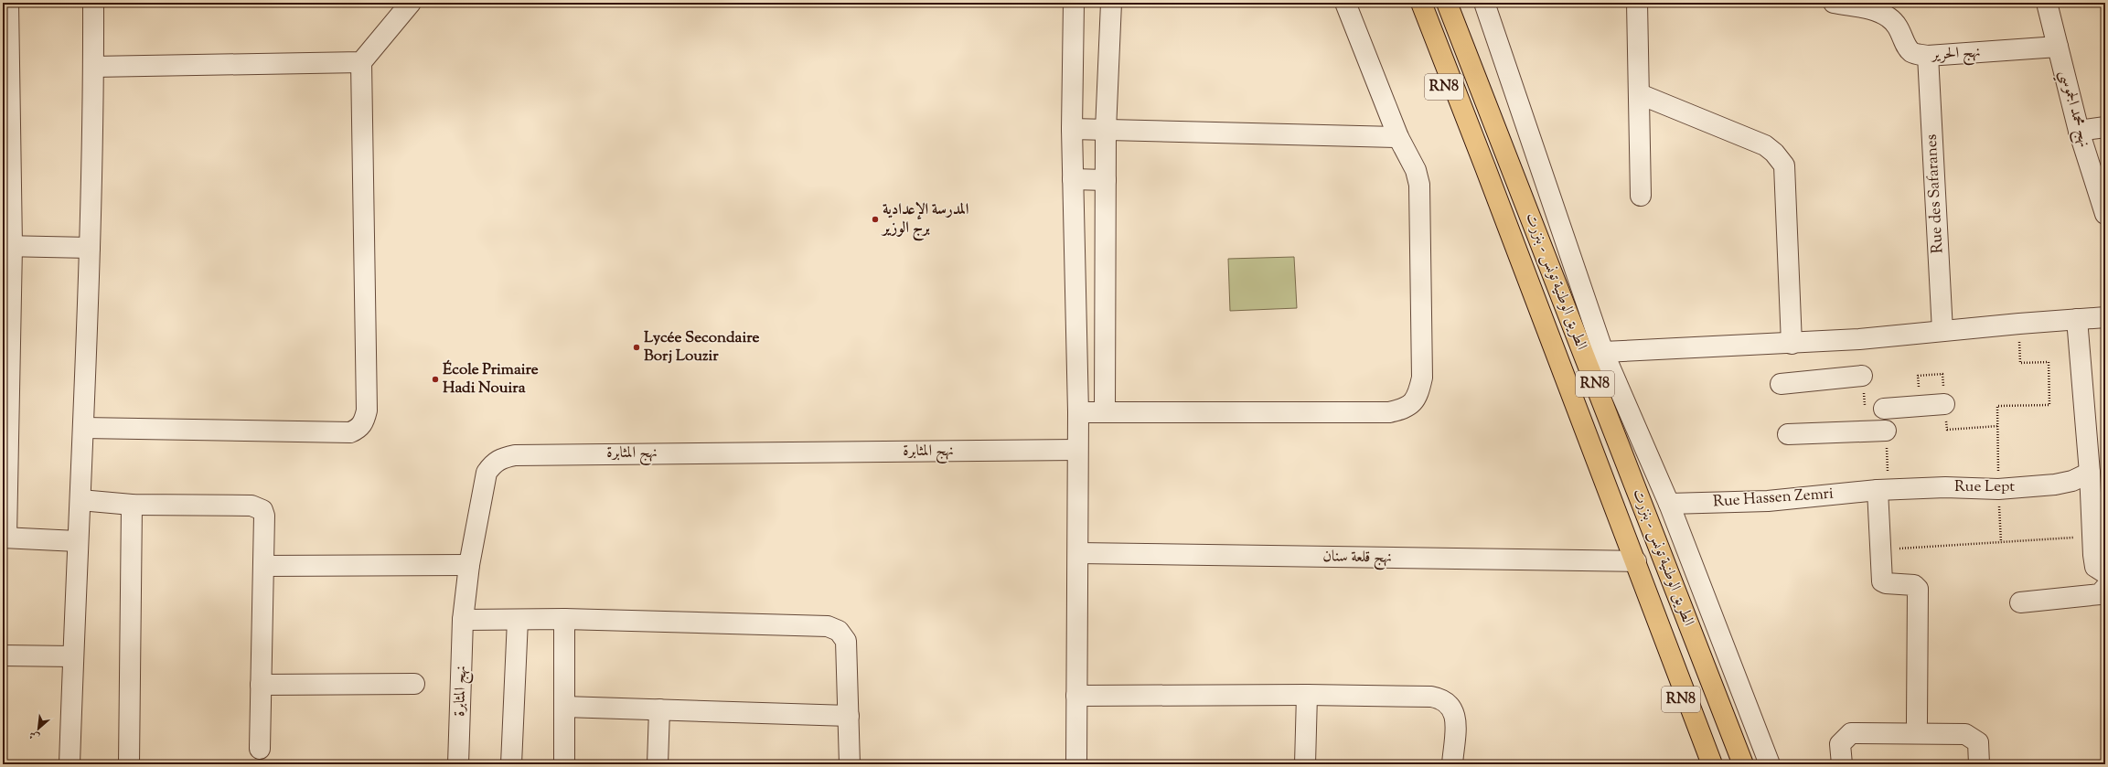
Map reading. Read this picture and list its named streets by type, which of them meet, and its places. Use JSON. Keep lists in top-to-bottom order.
{
  "streets": {
    "highway": ["RN8", "الطريق الوطنية تونس - بنزرت"],
    "street": [
      "نهج الحرير",
      "نهج محمد الجموسي",
      "Rue des Safaranes",
      "نهج المثابرة",
      "Rue Lept",
      "Rue Hassen Zemri",
      "نهج قلعة سنان"
    ]
  },
  "crossings": [
    ["نهج الحرير", "نهج محمد الجموسي"],
    ["نهج الحرير", "Rue des Safaranes"],
    ["RN8", "الطريق الوطنية تونس - بنزرت"],
    ["الطريق الوطنية تونس - بنزرت", "نهج قلعة سنان"],
    ["Rue Lept", "Rue Hassen Zemri"]
  ],
  "places": ["المدرسة الإعدادية برج الوزير", "Lycée Secondaire Borj Louzir", "École Primaire Hadi Nouira"],
  "north": "bottom left"
}
